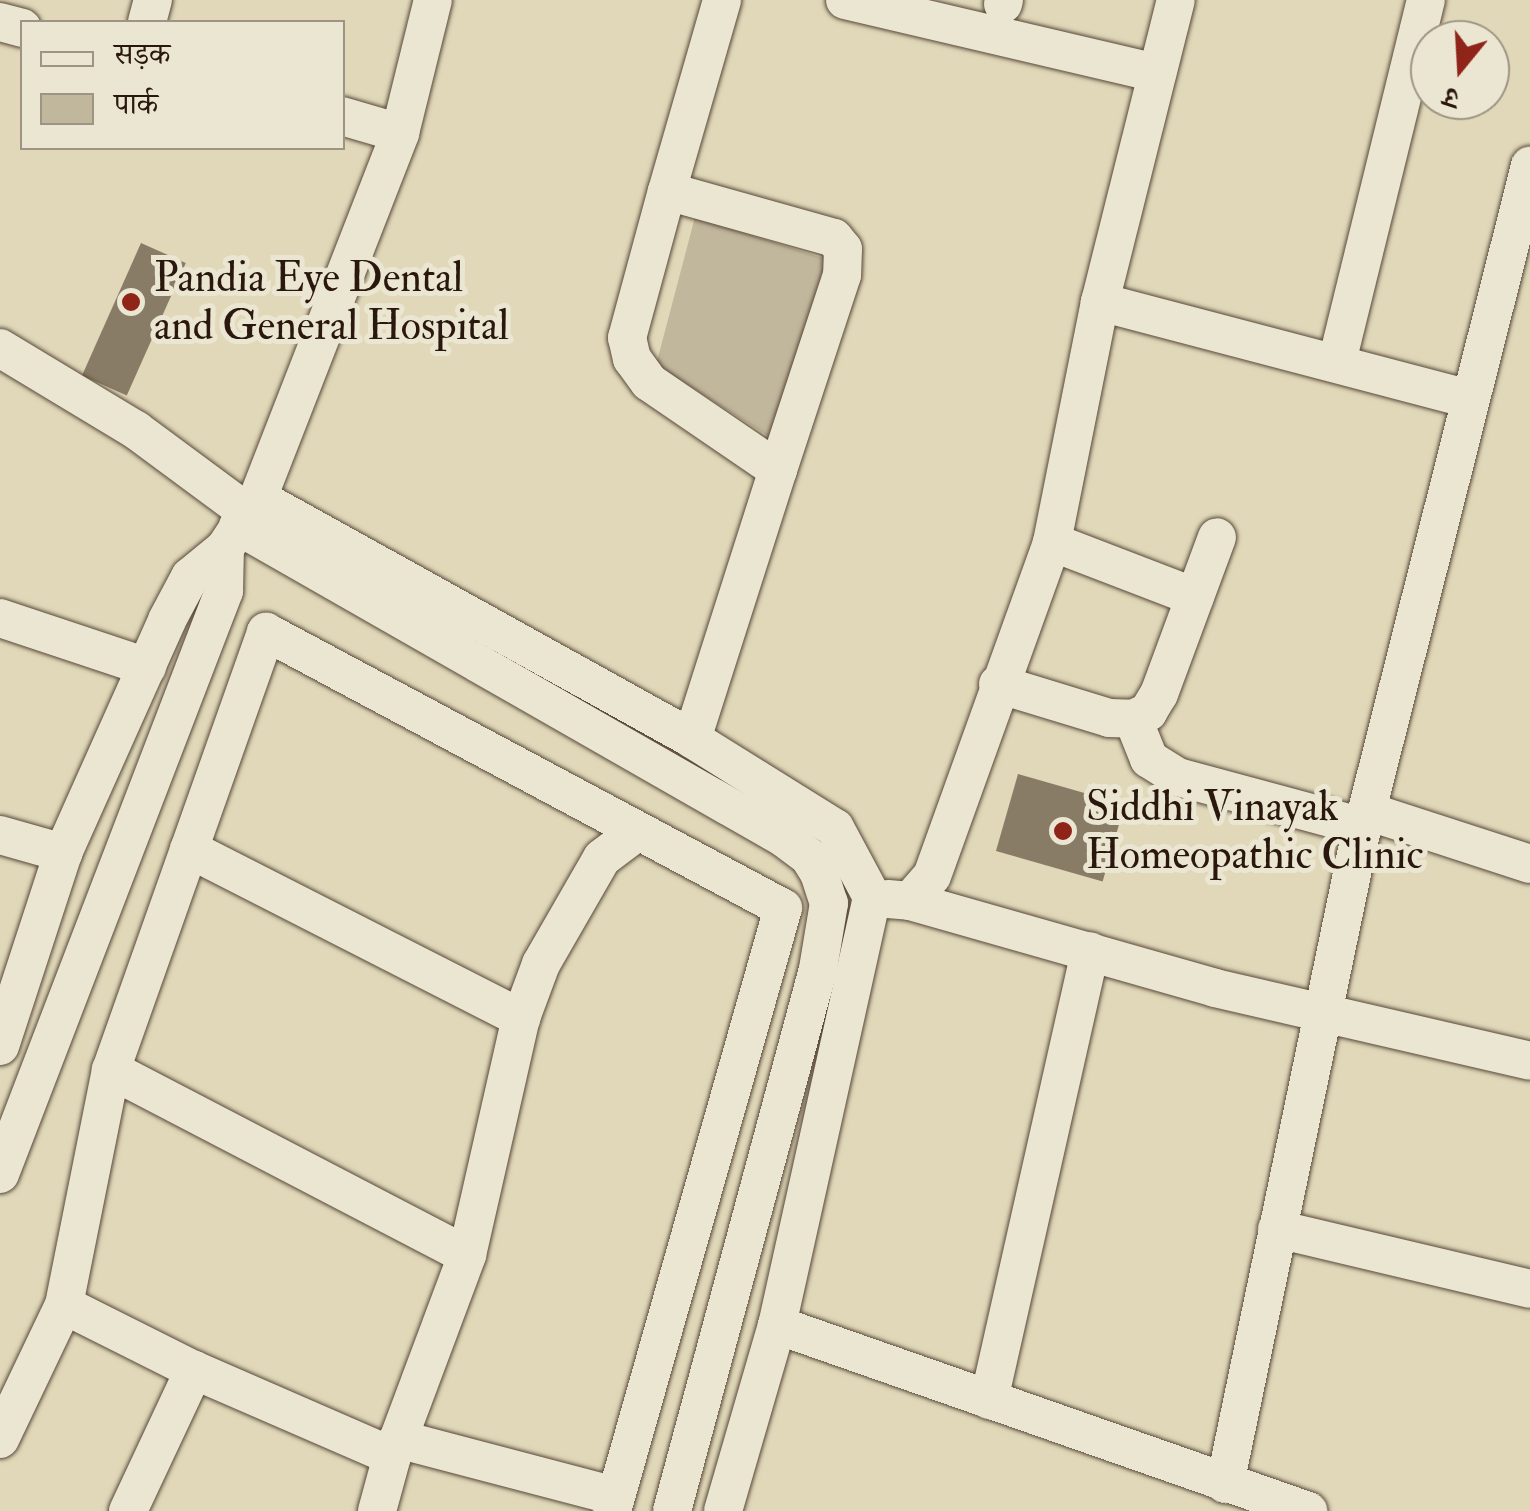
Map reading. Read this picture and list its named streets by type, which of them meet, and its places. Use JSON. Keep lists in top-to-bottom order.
{
  "places": ["Pandia Eye Dental and General Hospital", "Siddhi Vinayak Homeopathic Clinic"],
  "legend": ["सड़क", "पार्क"],
  "north": "bottom"
}
